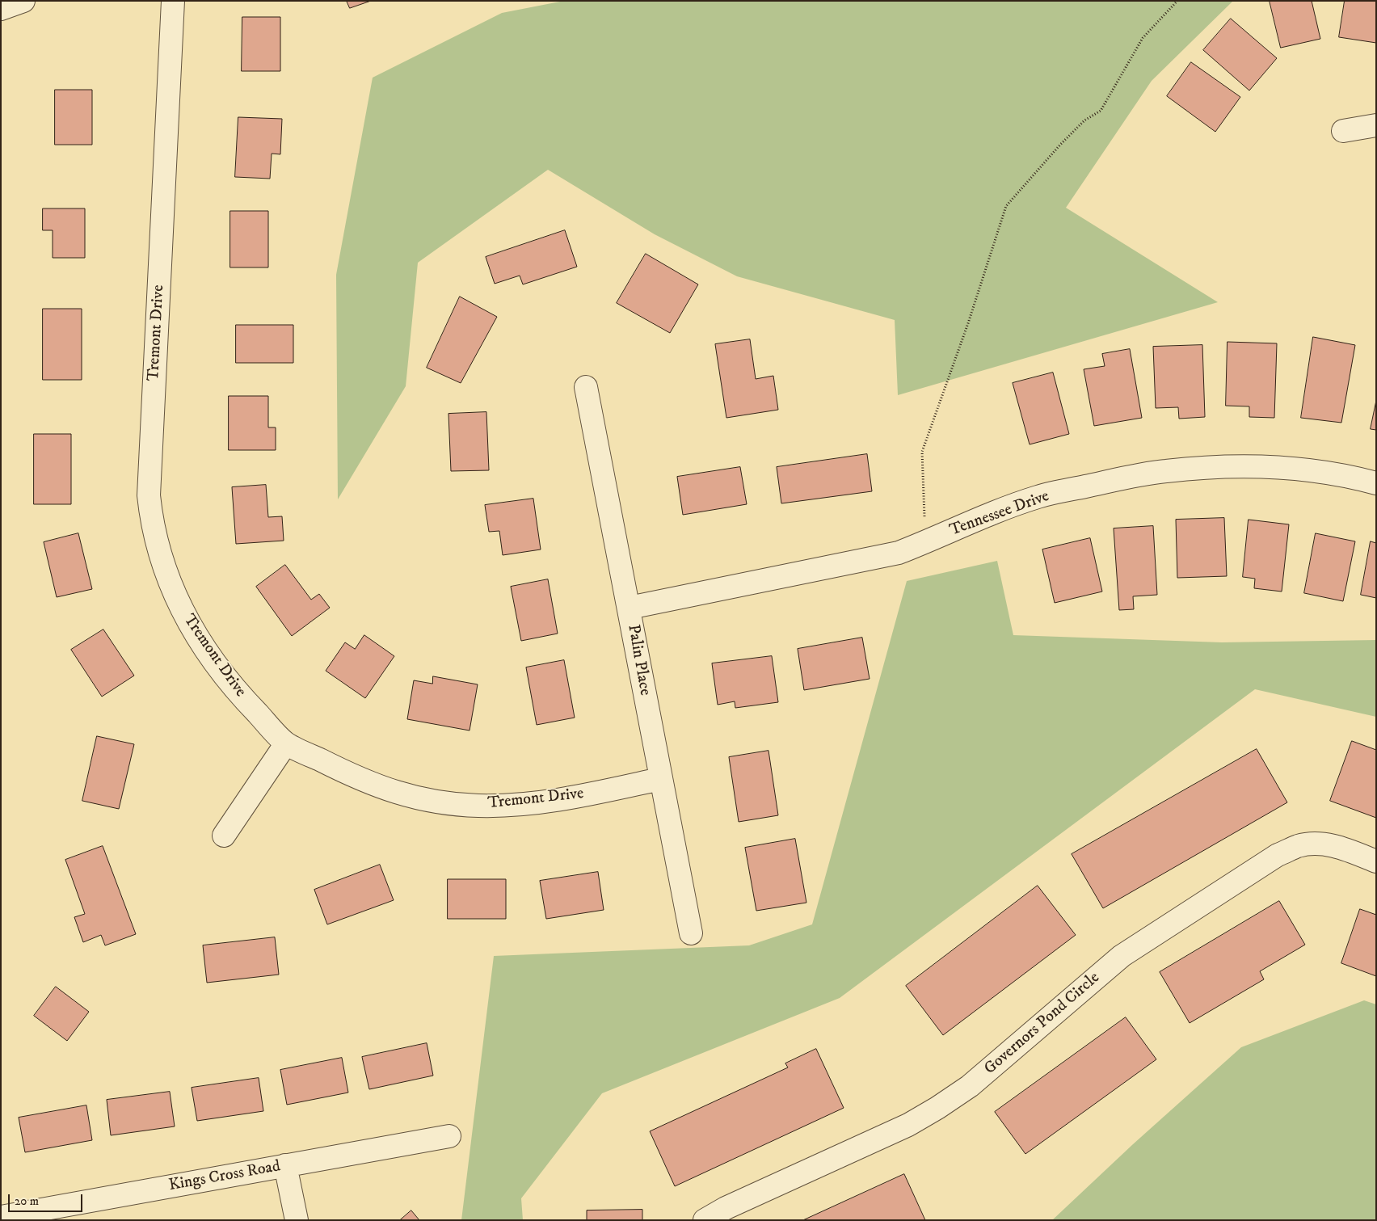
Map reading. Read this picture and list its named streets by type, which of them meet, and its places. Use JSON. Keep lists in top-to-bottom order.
{
  "streets": {
    "street": [
      "Tremont Drive",
      "Tennessee Drive",
      "Palin Place",
      "Governors Pond Circle",
      "Kings Cross Road"
    ]
  },
  "crossings": [
    ["Tremont Drive", "Palin Place"],
    ["Tennessee Drive", "Palin Place"]
  ],
  "scale_bar": "20 m"
}
